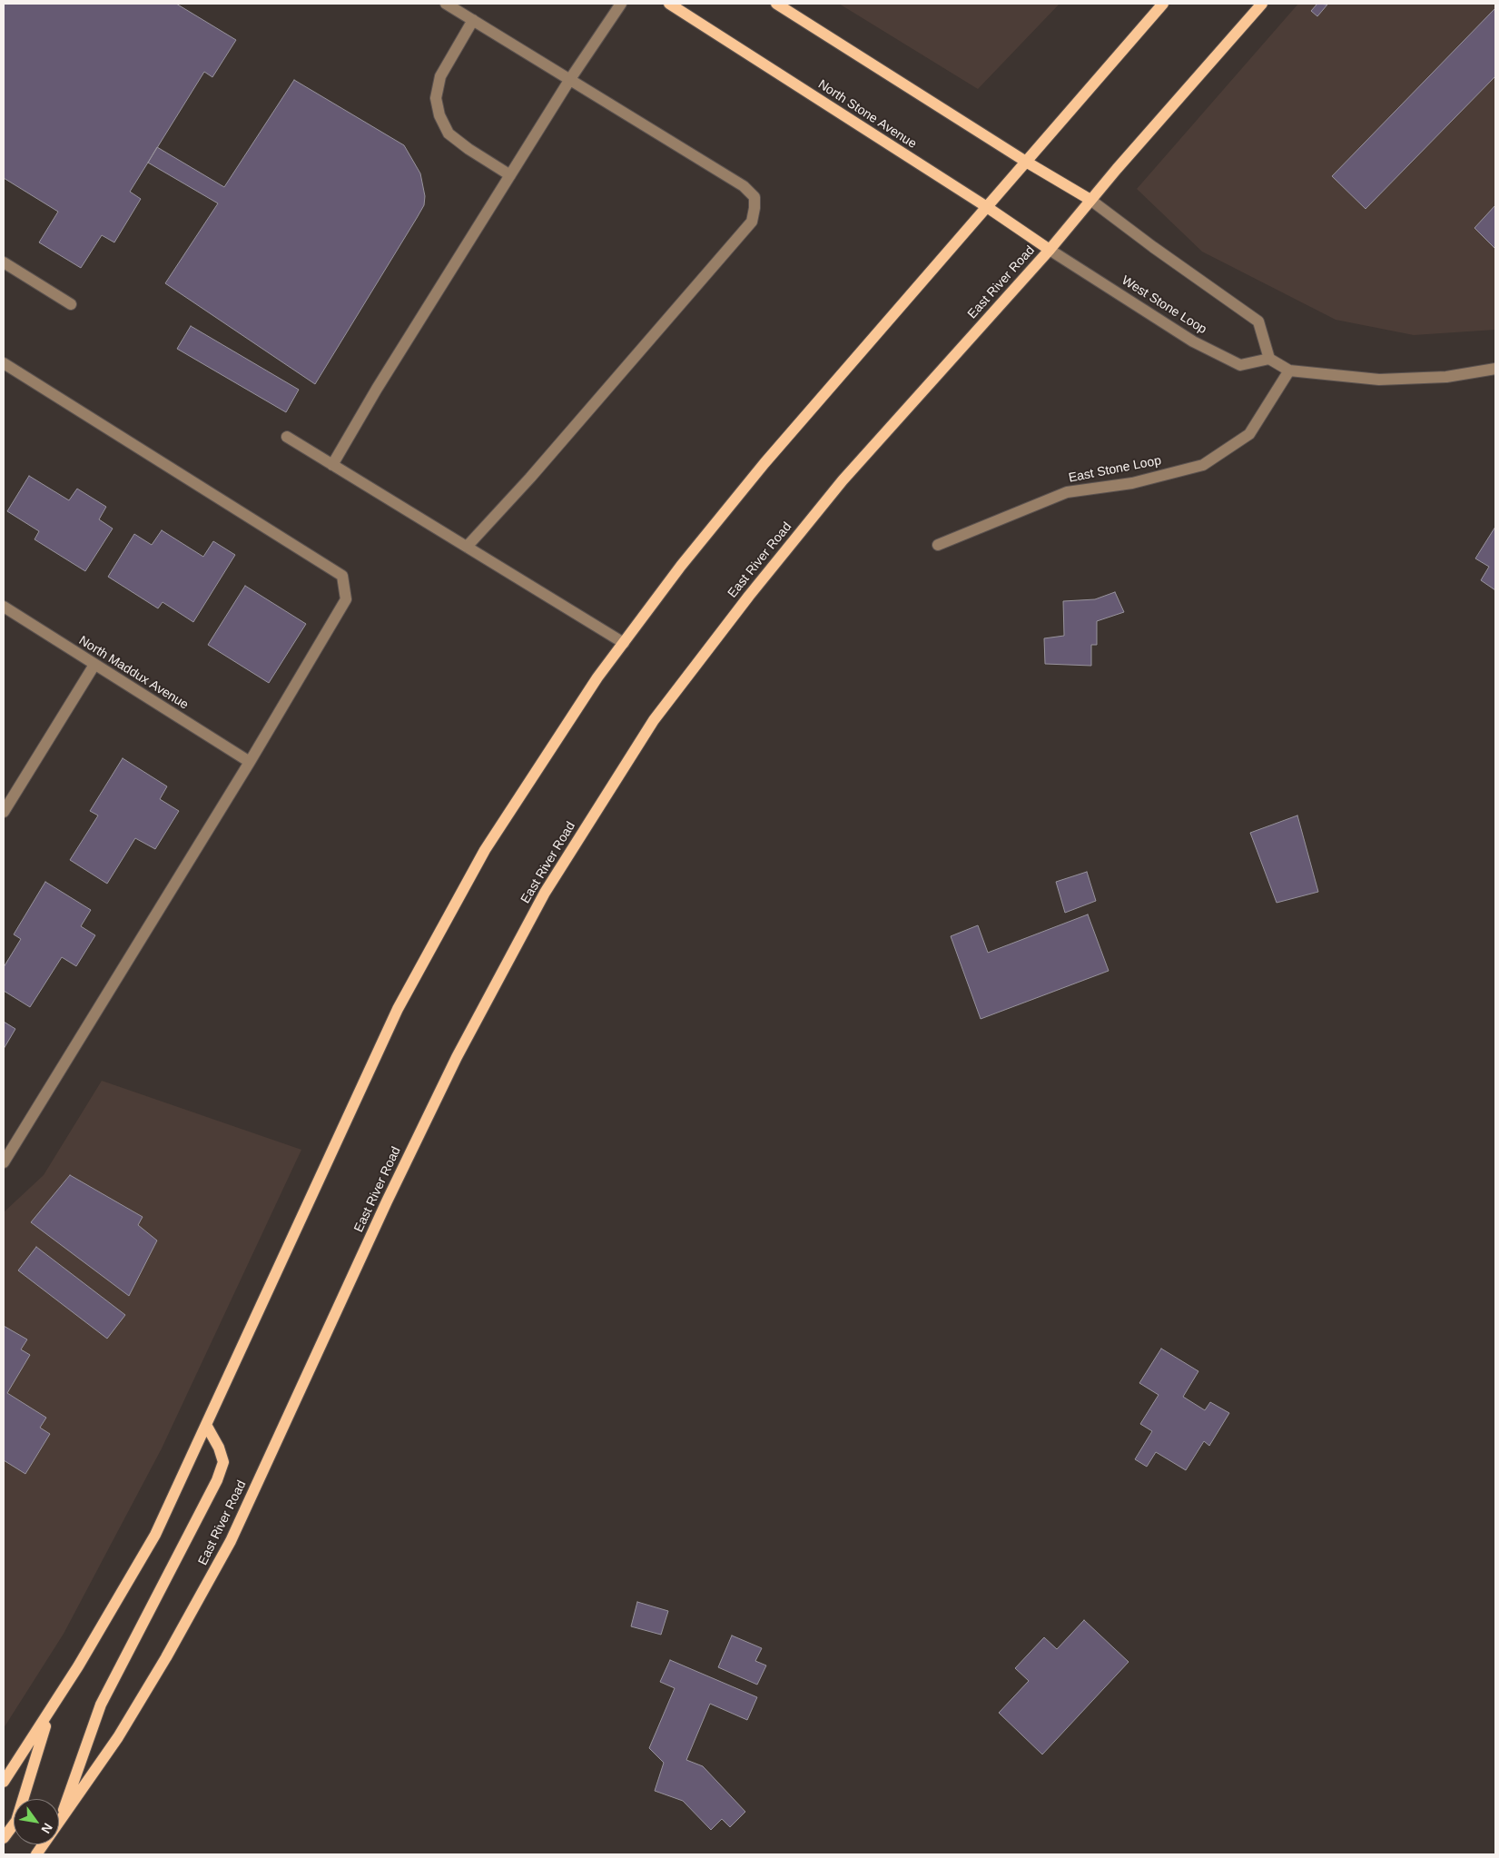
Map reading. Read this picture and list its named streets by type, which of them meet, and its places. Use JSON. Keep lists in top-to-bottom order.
{
  "streets": {
    "main road": ["North Stone Avenue", "East River Road"],
    "street": ["West Stone Loop", "East Stone Loop", "North Maddux Avenue"]
  },
  "crossings": [
    ["North Stone Avenue", "East River Road"],
    ["North Stone Avenue", "West Stone Loop"],
    ["East River Road", "West Stone Loop"]
  ],
  "north": "bottom right"
}
